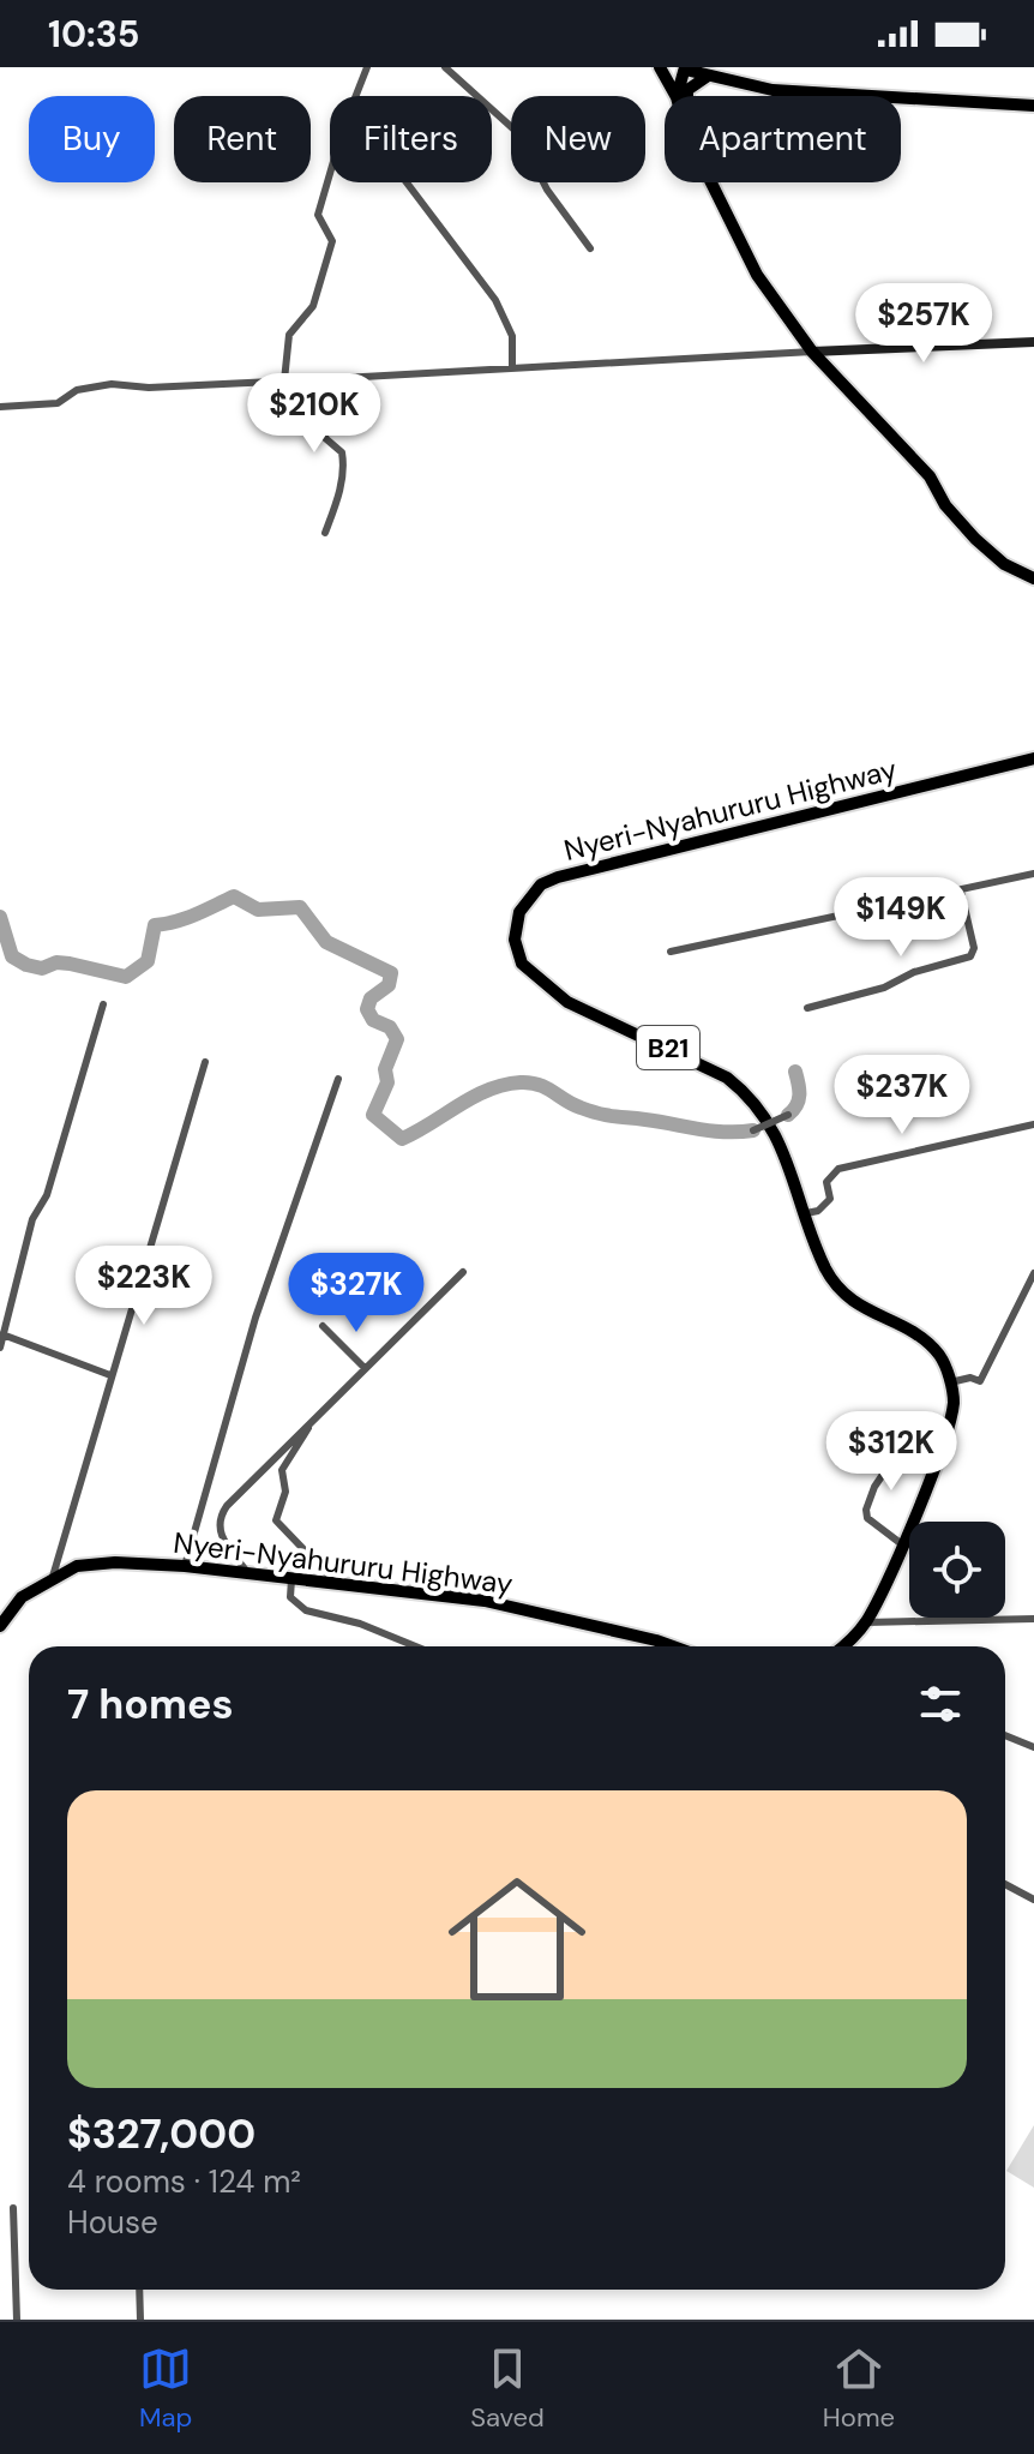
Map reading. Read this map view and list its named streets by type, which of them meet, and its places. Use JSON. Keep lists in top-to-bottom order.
{
  "streets": {
    "highway": ["Nyeri-Nyahururu Highway", "B21"]
  },
  "page": {
    "status": "10:35",
    "chip": [
      "Buy",
      "Rent",
      "Filters",
      "New",
      "Apartment"
    ],
    "price": [
      "$257K",
      "$210K",
      "$149K",
      "$237K",
      "$223K",
      "$327K",
      "$312K"
    ],
    "heading": "7 homes",
    "list": [
      {
        "name": "$327,000",
        "note": "4 rooms · 124 m² · House"
      }
    ],
    "tabs": ["Map", "Saved", "Home"]
  }
}
